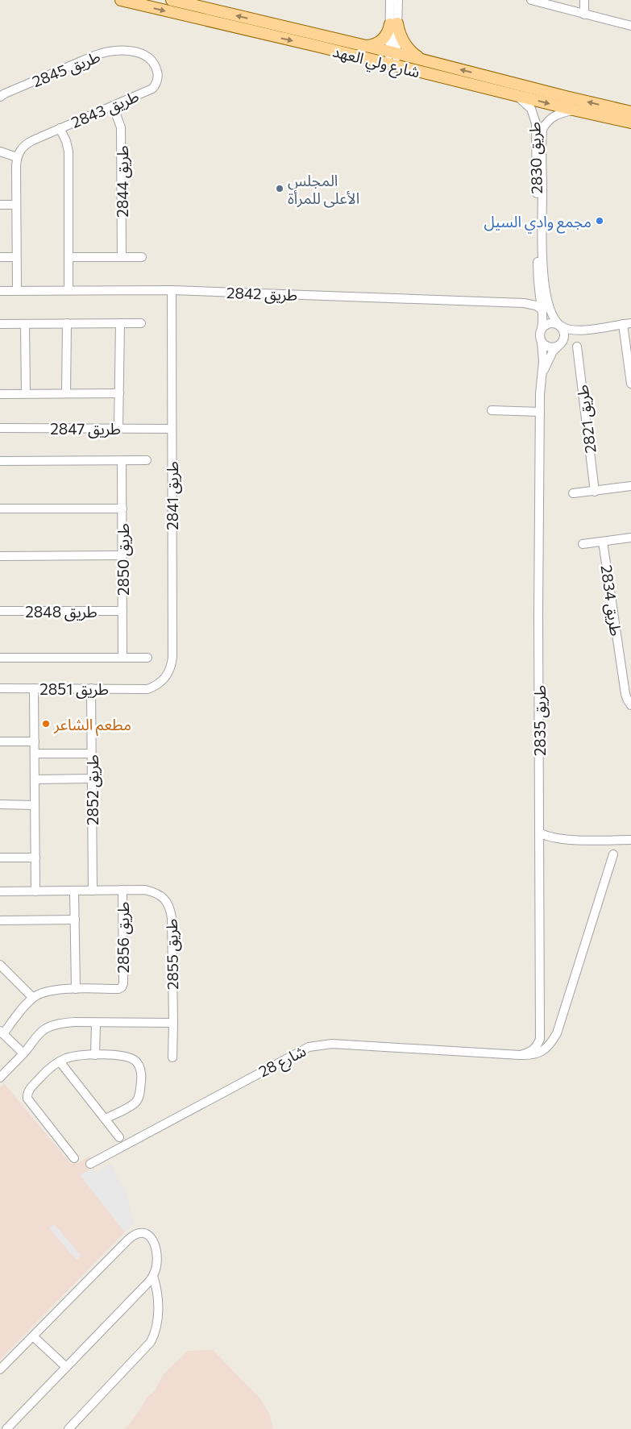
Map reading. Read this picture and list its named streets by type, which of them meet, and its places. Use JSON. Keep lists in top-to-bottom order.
{
  "streets": {
    "main road": ["شارع ولي العهد"],
    "street": [
      "طريق 2845",
      "طريق 2843",
      "طريق 2830",
      "طريق 2844",
      "طريق 2842",
      "طريق 2821",
      "طريق 2847",
      "طريق 2841",
      "طريق 2850",
      "طريق 2834",
      "طريق 2848",
      "طريق 2851",
      "طريق 2835",
      "طريق 2852",
      "طريق 2856",
      "طريق 2855",
      "شارع 28"
    ]
  },
  "crossings": [
    ["شارع ولي العهد", "طريق 2830"],
    ["طريق 2845", "طريق 2843"],
    ["طريق 2843", "طريق 2844"],
    ["طريق 2830", "طريق 2842"],
    ["طريق 2830", "طريق 2835"],
    ["طريق 2842", "طريق 2841"],
    ["طريق 2847", "طريق 2841"],
    ["طريق 2841", "طريق 2851"],
    ["طريق 2850", "طريق 2848"],
    ["طريق 2851", "طريق 2852"],
    ["طريق 2835", "شارع 28"],
    ["طريق 2852", "طريق 2855"],
    ["طريق 2856", "طريق 2855"]
  ],
  "places": ["المجلس الأعلى للمرأة", "مجمع وادي السيل", "مطعم الشاعر"]
}
